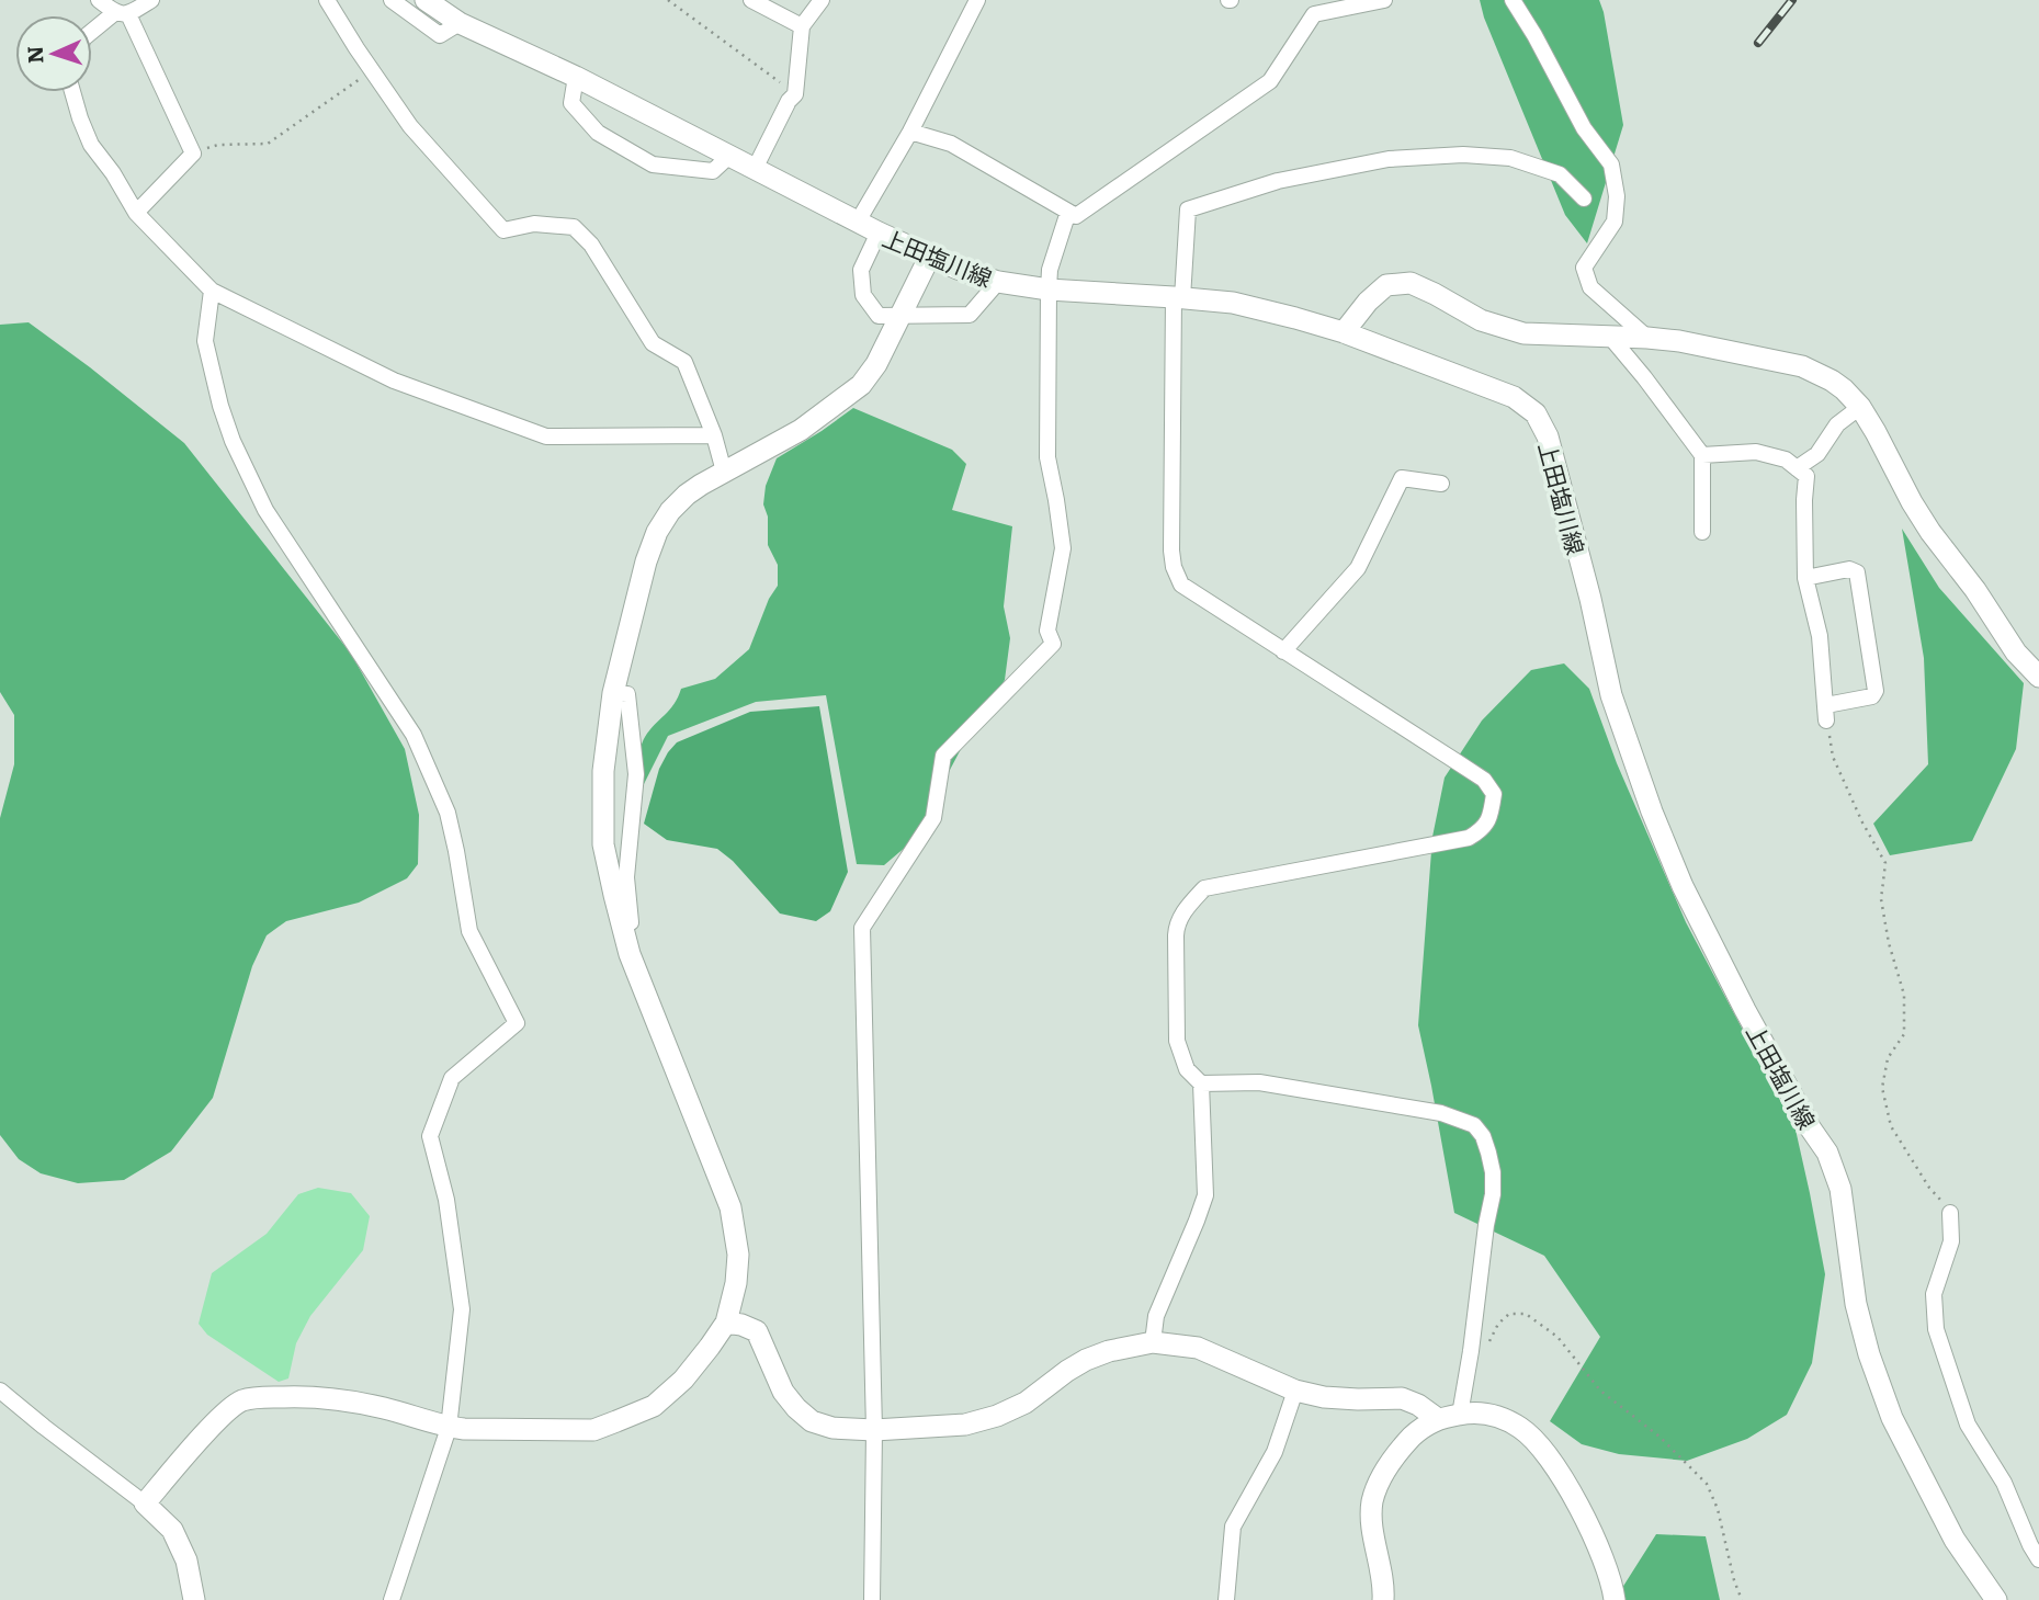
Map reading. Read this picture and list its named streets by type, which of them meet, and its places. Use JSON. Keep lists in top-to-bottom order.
{
  "streets": {
    "street": ["上田塩川線"]
  },
  "north": "left"
}
